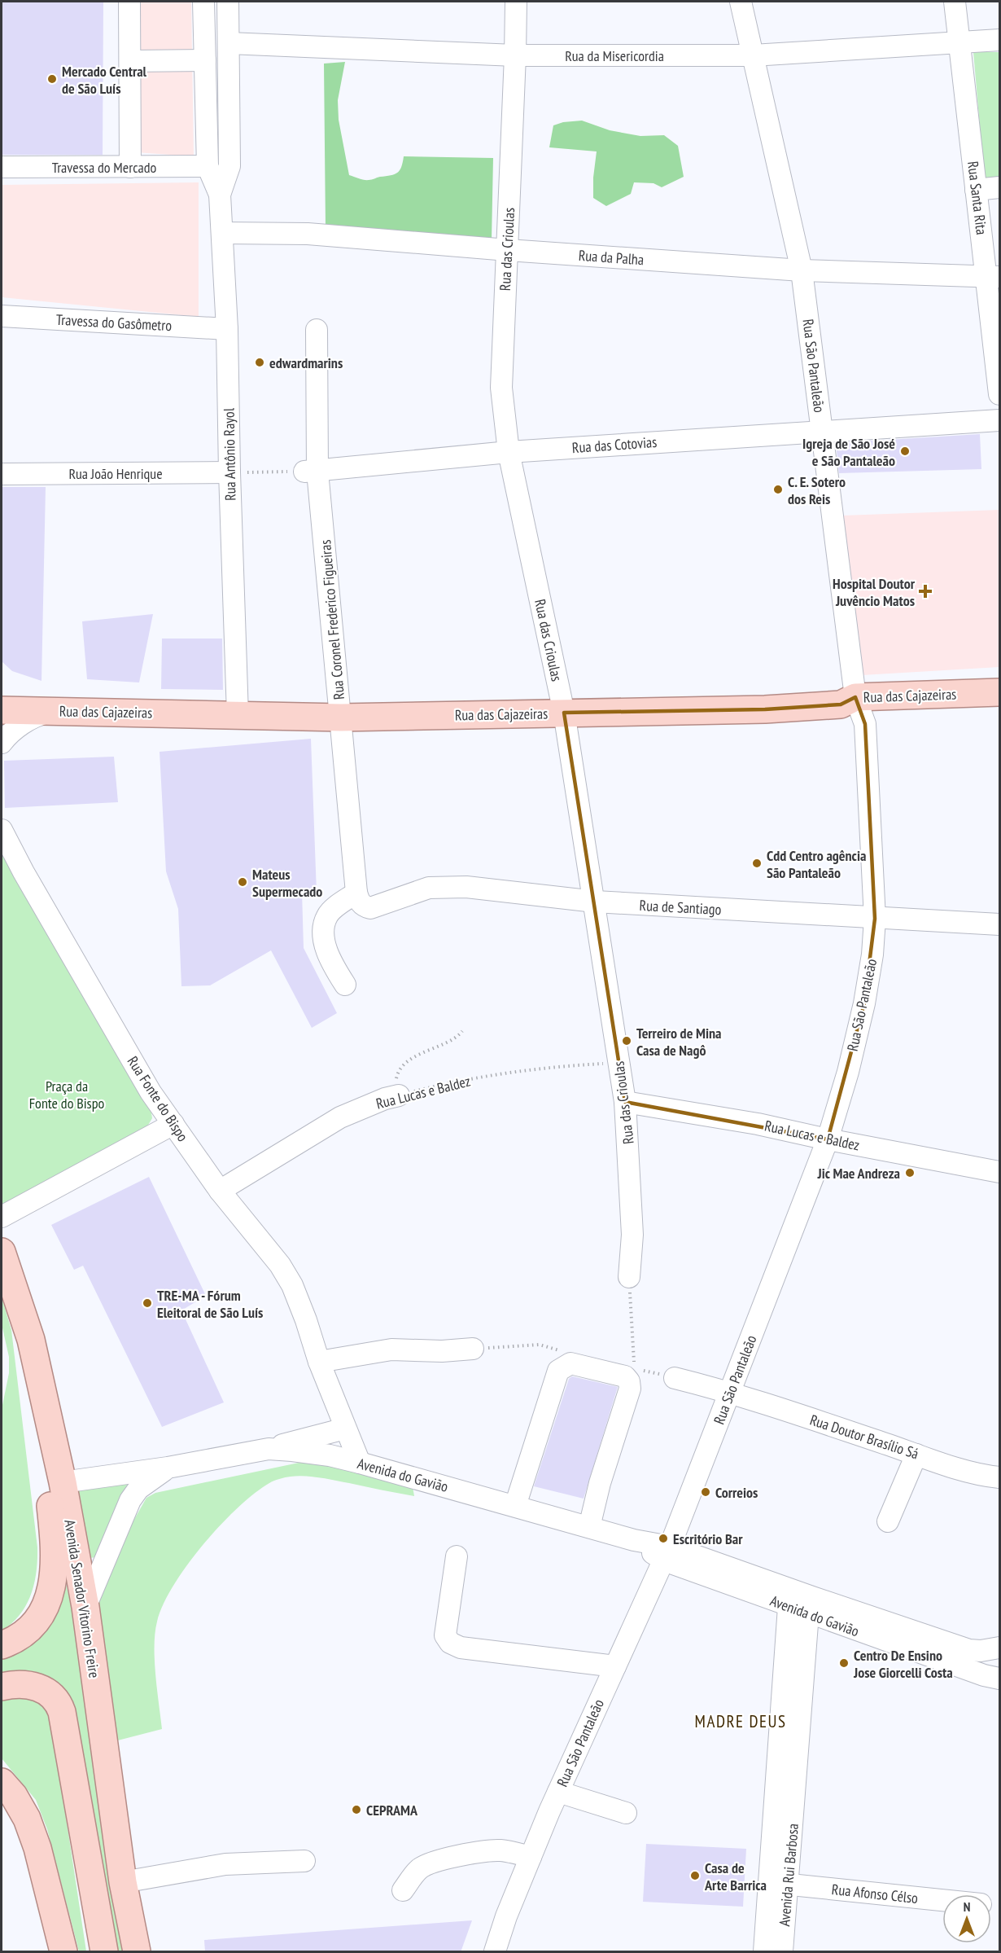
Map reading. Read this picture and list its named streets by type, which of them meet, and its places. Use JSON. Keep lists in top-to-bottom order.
{
  "streets": {
    "main road": ["Rua das Cajazeiras", "Avenida Senador Vitorino Freire"],
    "street": [
      "Rua da Misericordia",
      "Travessa do Mercado",
      "Rua Santa Rita",
      "Rua das Crioulas",
      "Rua da Palha",
      "Travessa do Gasômetro",
      "Rua São Pantaleão",
      "Rua das Cotovias",
      "Rua Antônio Rayol",
      "Rua João Henrique",
      "Rua Coronel Frederico Figueiras",
      "Rua de Santiago",
      "Rua Lucas e Baldez",
      "Rua Fonte do Bispo",
      "Rua Doutor Brasílio Sá",
      "Avenida do Gavião",
      "Avenida Rui Barbosa",
      "Rua Afonso Célso"
    ]
  },
  "crossings": [
    ["Rua da Misericordia", "Rua Santa Rita"],
    ["Rua da Misericordia", "Rua das Crioulas"],
    ["Rua da Misericordia", "Rua São Pantaleão"],
    ["Rua da Misericordia", "Rua Antônio Rayol"],
    ["Travessa do Mercado", "Rua Antônio Rayol"],
    ["Rua Santa Rita", "Rua da Palha"],
    ["Rua das Crioulas", "Rua da Palha"],
    ["Rua das Crioulas", "Rua das Cotovias"],
    ["Rua das Crioulas", "Rua das Cajazeiras"],
    ["Rua das Crioulas", "Rua de Santiago"],
    ["Rua das Crioulas", "Rua Lucas e Baldez"],
    ["Rua da Palha", "Rua São Pantaleão"],
    ["Rua da Palha", "Rua Antônio Rayol"],
    ["Travessa do Gasômetro", "Rua Antônio Rayol"],
    ["Rua São Pantaleão", "Rua das Cotovias"],
    ["Rua São Pantaleão", "Rua das Cajazeiras"],
    ["Rua São Pantaleão", "Rua de Santiago"],
    ["Rua São Pantaleão", "Rua Lucas e Baldez"],
    ["Rua São Pantaleão", "Rua Doutor Brasílio Sá"],
    ["Rua São Pantaleão", "Avenida do Gavião"],
    ["Rua das Cotovias", "Rua Coronel Frederico Figueiras"],
    ["Rua Antônio Rayol", "Rua João Henrique"],
    ["Rua Antônio Rayol", "Rua das Cajazeiras"],
    ["Rua Coronel Frederico Figueiras", "Rua das Cajazeiras"],
    ["Rua Coronel Frederico Figueiras", "Rua de Santiago"],
    ["Rua Lucas e Baldez", "Rua Fonte do Bispo"],
    ["Rua Fonte do Bispo", "Avenida do Gavião"],
    ["Avenida do Gavião", "Avenida Senador Vitorino Freire"],
    ["Avenida do Gavião", "Avenida Rui Barbosa"],
    ["Avenida Rui Barbosa", "Rua Afonso Célso"]
  ],
  "districts": ["MADRE DEUS"],
  "parks": ["Praça da Fonte do Bispo"],
  "places": {
    "other": [
      "Mercado Central de São Luís",
      "edwardmarins",
      "Igreja de São José e São Pantaleão",
      "C. E. Sotero dos Reis",
      "Cdd Centro agência São Pantaleão",
      "Mateus Supermecado",
      "Terreiro de Mina Casa de Nagô",
      "Jic Mae Andreza",
      "TRE-MA - Fórum Eleitoral de São Luís",
      "Correios",
      "Escritório Bar",
      "Centro De Ensino Jose Giorcelli Costa",
      "CEPRAMA",
      "Casa de Arte Barrica"
    ],
    "health": ["Hospital Doutor Juvêncio Matos"]
  },
  "north": "top"
}
